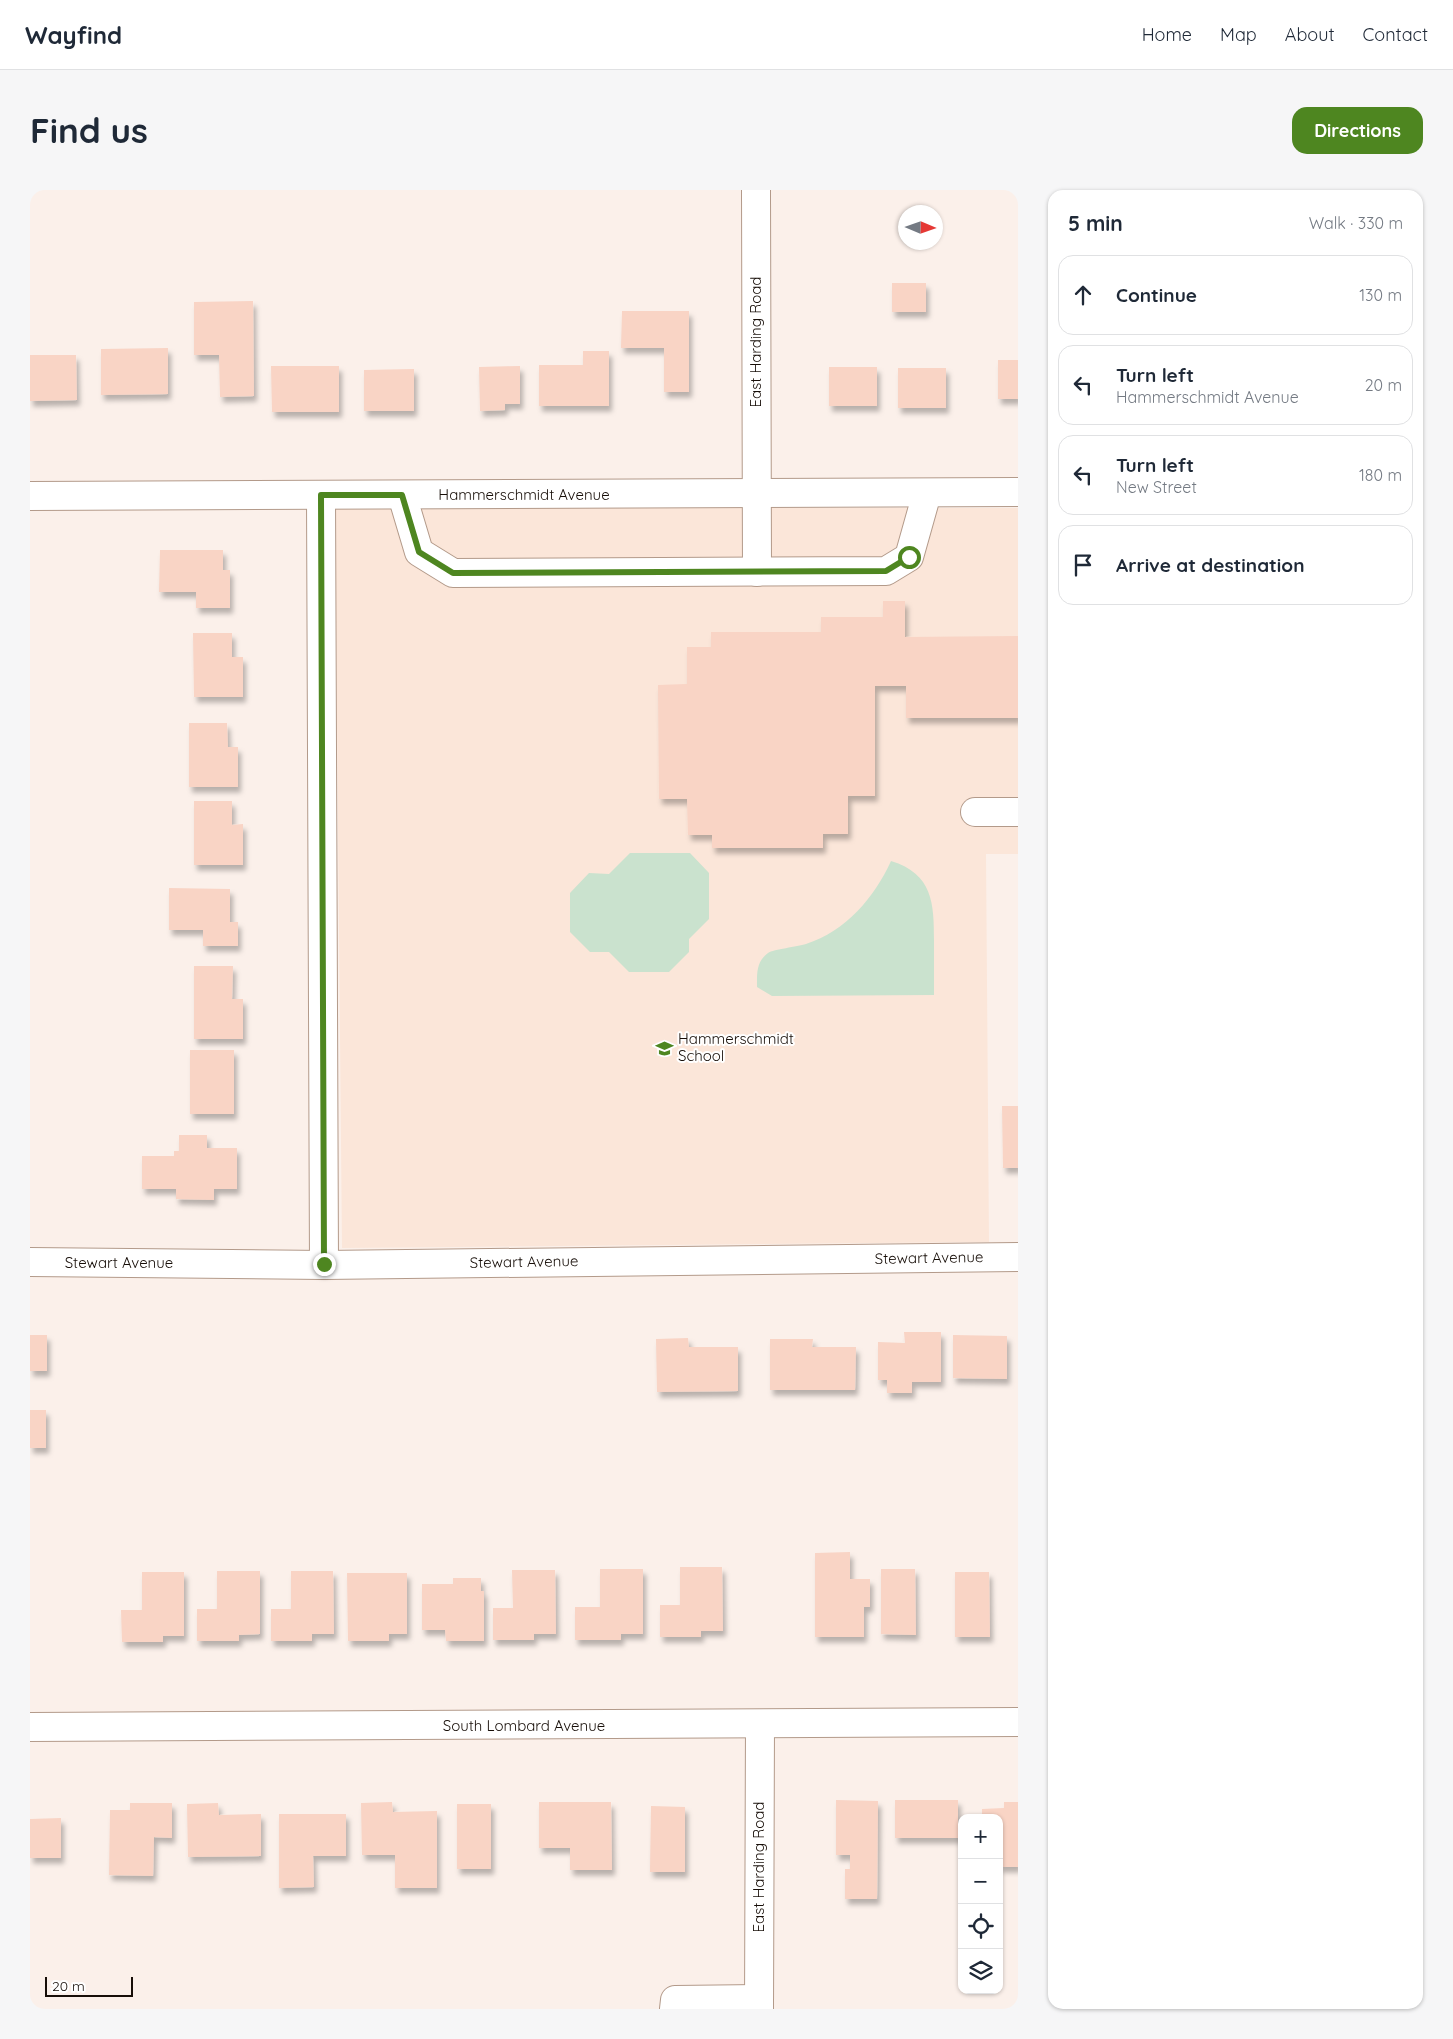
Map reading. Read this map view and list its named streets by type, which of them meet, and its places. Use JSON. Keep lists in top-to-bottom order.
{
  "streets": {
    "street": [
      "East Harding Road",
      "Hammerschmidt Avenue",
      "Stewart Avenue",
      "South Lombard Avenue"
    ]
  },
  "crossings": [
    ["East Harding Road", "Hammerschmidt Avenue"],
    ["East Harding Road", "South Lombard Avenue"]
  ],
  "places": {
    "school or university": ["Hammerschmidt School"]
  },
  "scale_bar": "20 m",
  "north": "right",
  "page": {
    "header": "Wayfind",
    "nav": [
      "Home",
      "Map",
      "About",
      "Contact"
    ],
    "buttons": "Directions",
    "title": "Find us",
    "heading": ["5 min", "Walk · 330 m"],
    "list": [
      ["Continue", "130 m"],
      ["Turn left", "Hammerschmidt Avenue", "20 m"],
      ["Turn left", "New Street", "180 m"],
      "Arrive at destination"
    ],
    "map_buttons": ["+", "−"],
    "scale": "20 m"
  }
}
